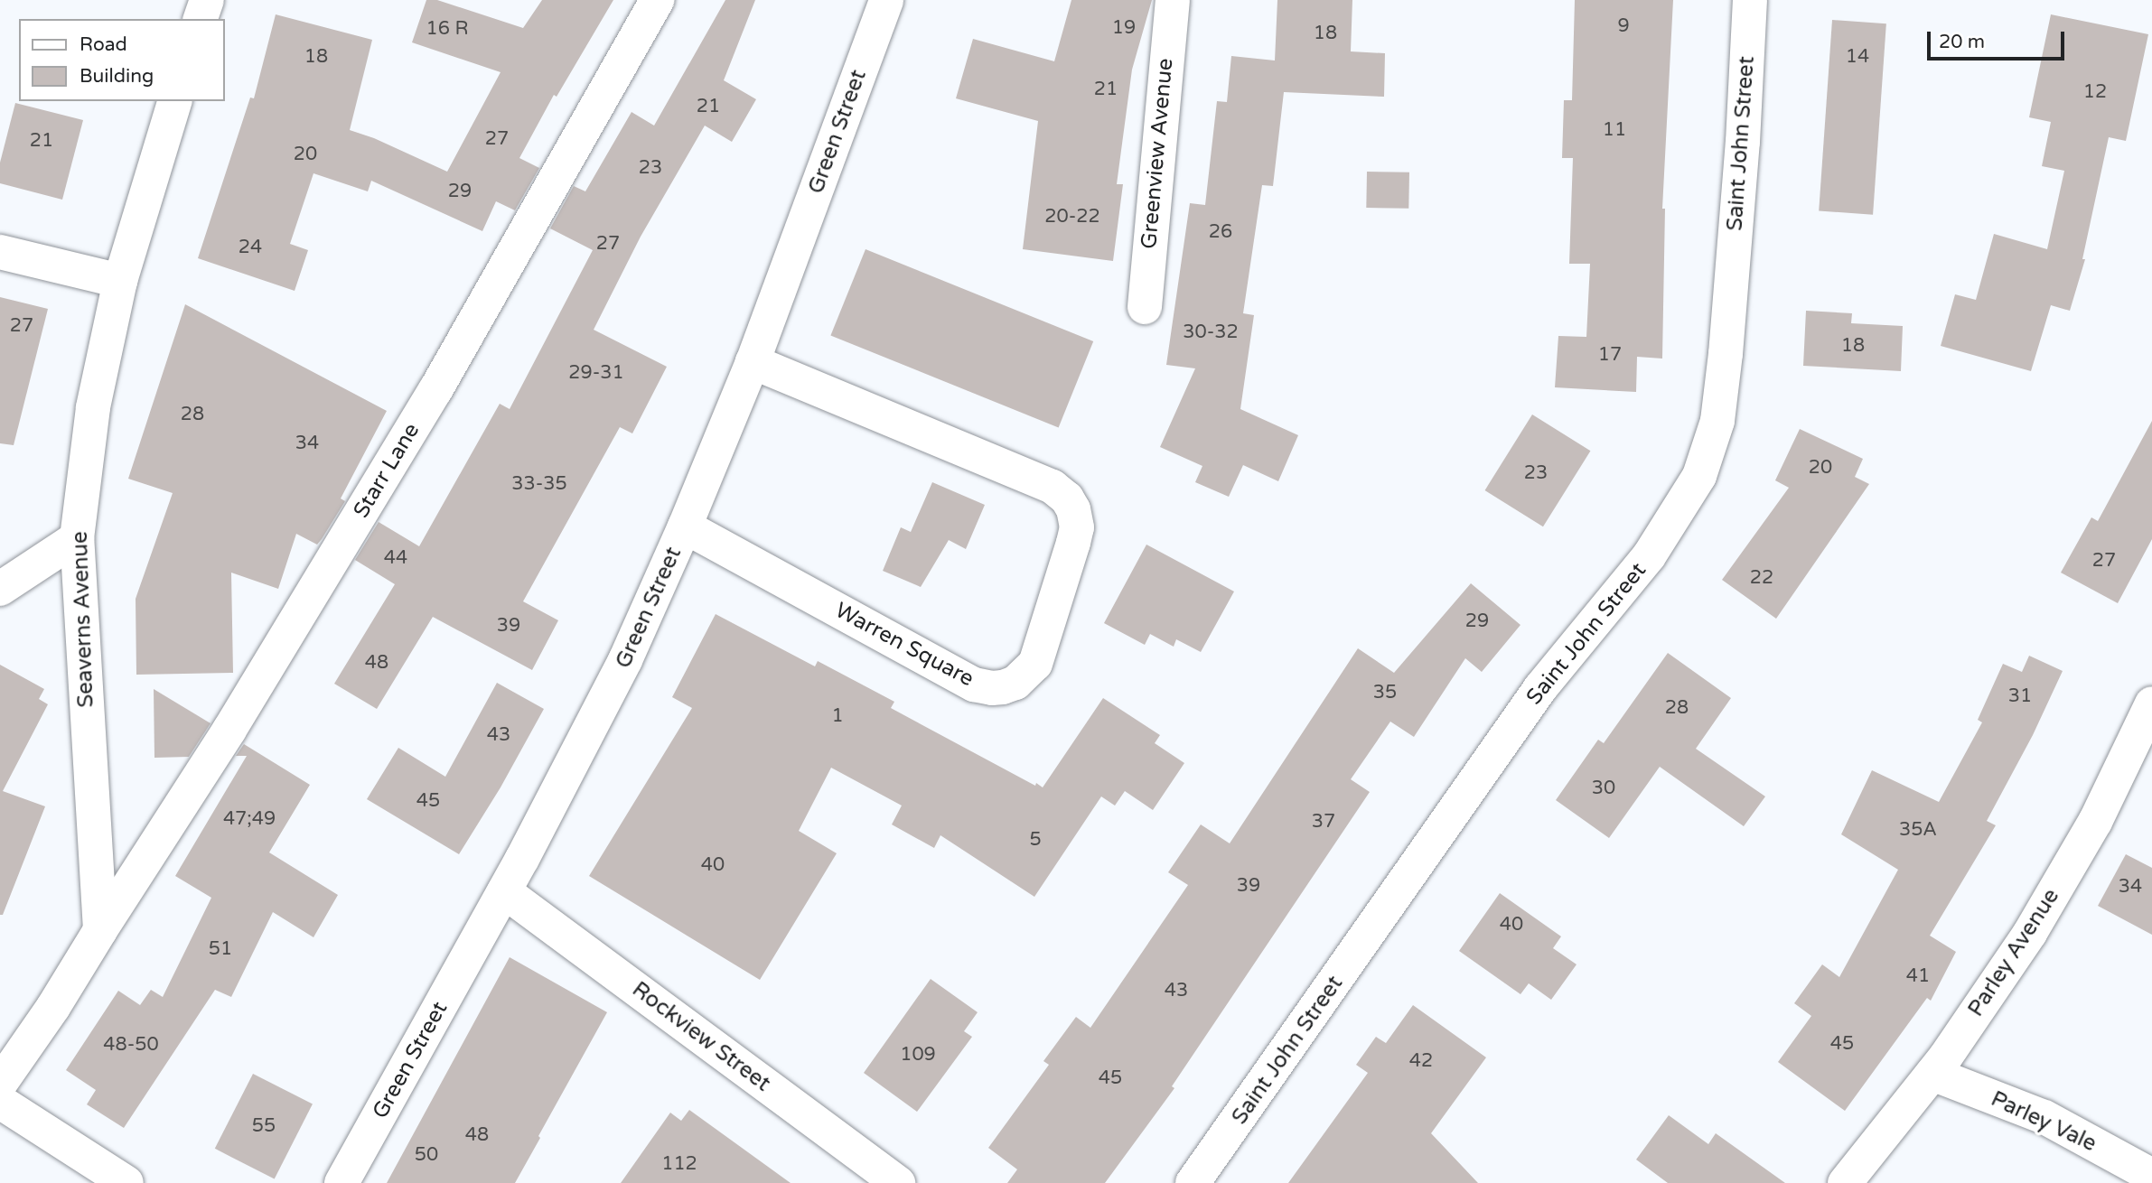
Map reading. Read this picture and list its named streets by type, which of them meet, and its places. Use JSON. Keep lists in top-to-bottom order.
{
  "streets": {
    "street": [
      "Green Street",
      "Saint John Street",
      "Greenview Avenue",
      "Starr Lane",
      "Seaverns Avenue",
      "Warren Square",
      "Parley Avenue",
      "Rockview Street",
      "Parley Vale"
    ]
  },
  "crossings": [
    ["Green Street", "Warren Square"],
    ["Green Street", "Rockview Street"],
    ["Starr Lane", "Seaverns Avenue"],
    ["Parley Avenue", "Parley Vale"]
  ],
  "house_numbers": [
    "9",
    "19",
    "16 R",
    "18",
    "18",
    "14",
    "21",
    "12",
    "21",
    "11",
    "27",
    "21",
    "20",
    "23",
    "29",
    "20-22",
    "26",
    "27",
    "24",
    "27",
    "30-32",
    "18",
    "17",
    "29-31",
    "28",
    "34",
    "20",
    "23",
    "33-35",
    "44",
    "27",
    "22",
    "29",
    "39",
    "48",
    "35",
    "31",
    "28",
    "1",
    "43",
    "30",
    "45",
    "47;49",
    "37",
    "35A",
    "5",
    "40",
    "39",
    "34",
    "40",
    "51",
    "41",
    "43",
    "45",
    "48-50",
    "109",
    "42",
    "45",
    "55",
    "48",
    "50",
    "112"
  ],
  "legend": ["Road", "Building"],
  "scale_bar": "20 m"
}
